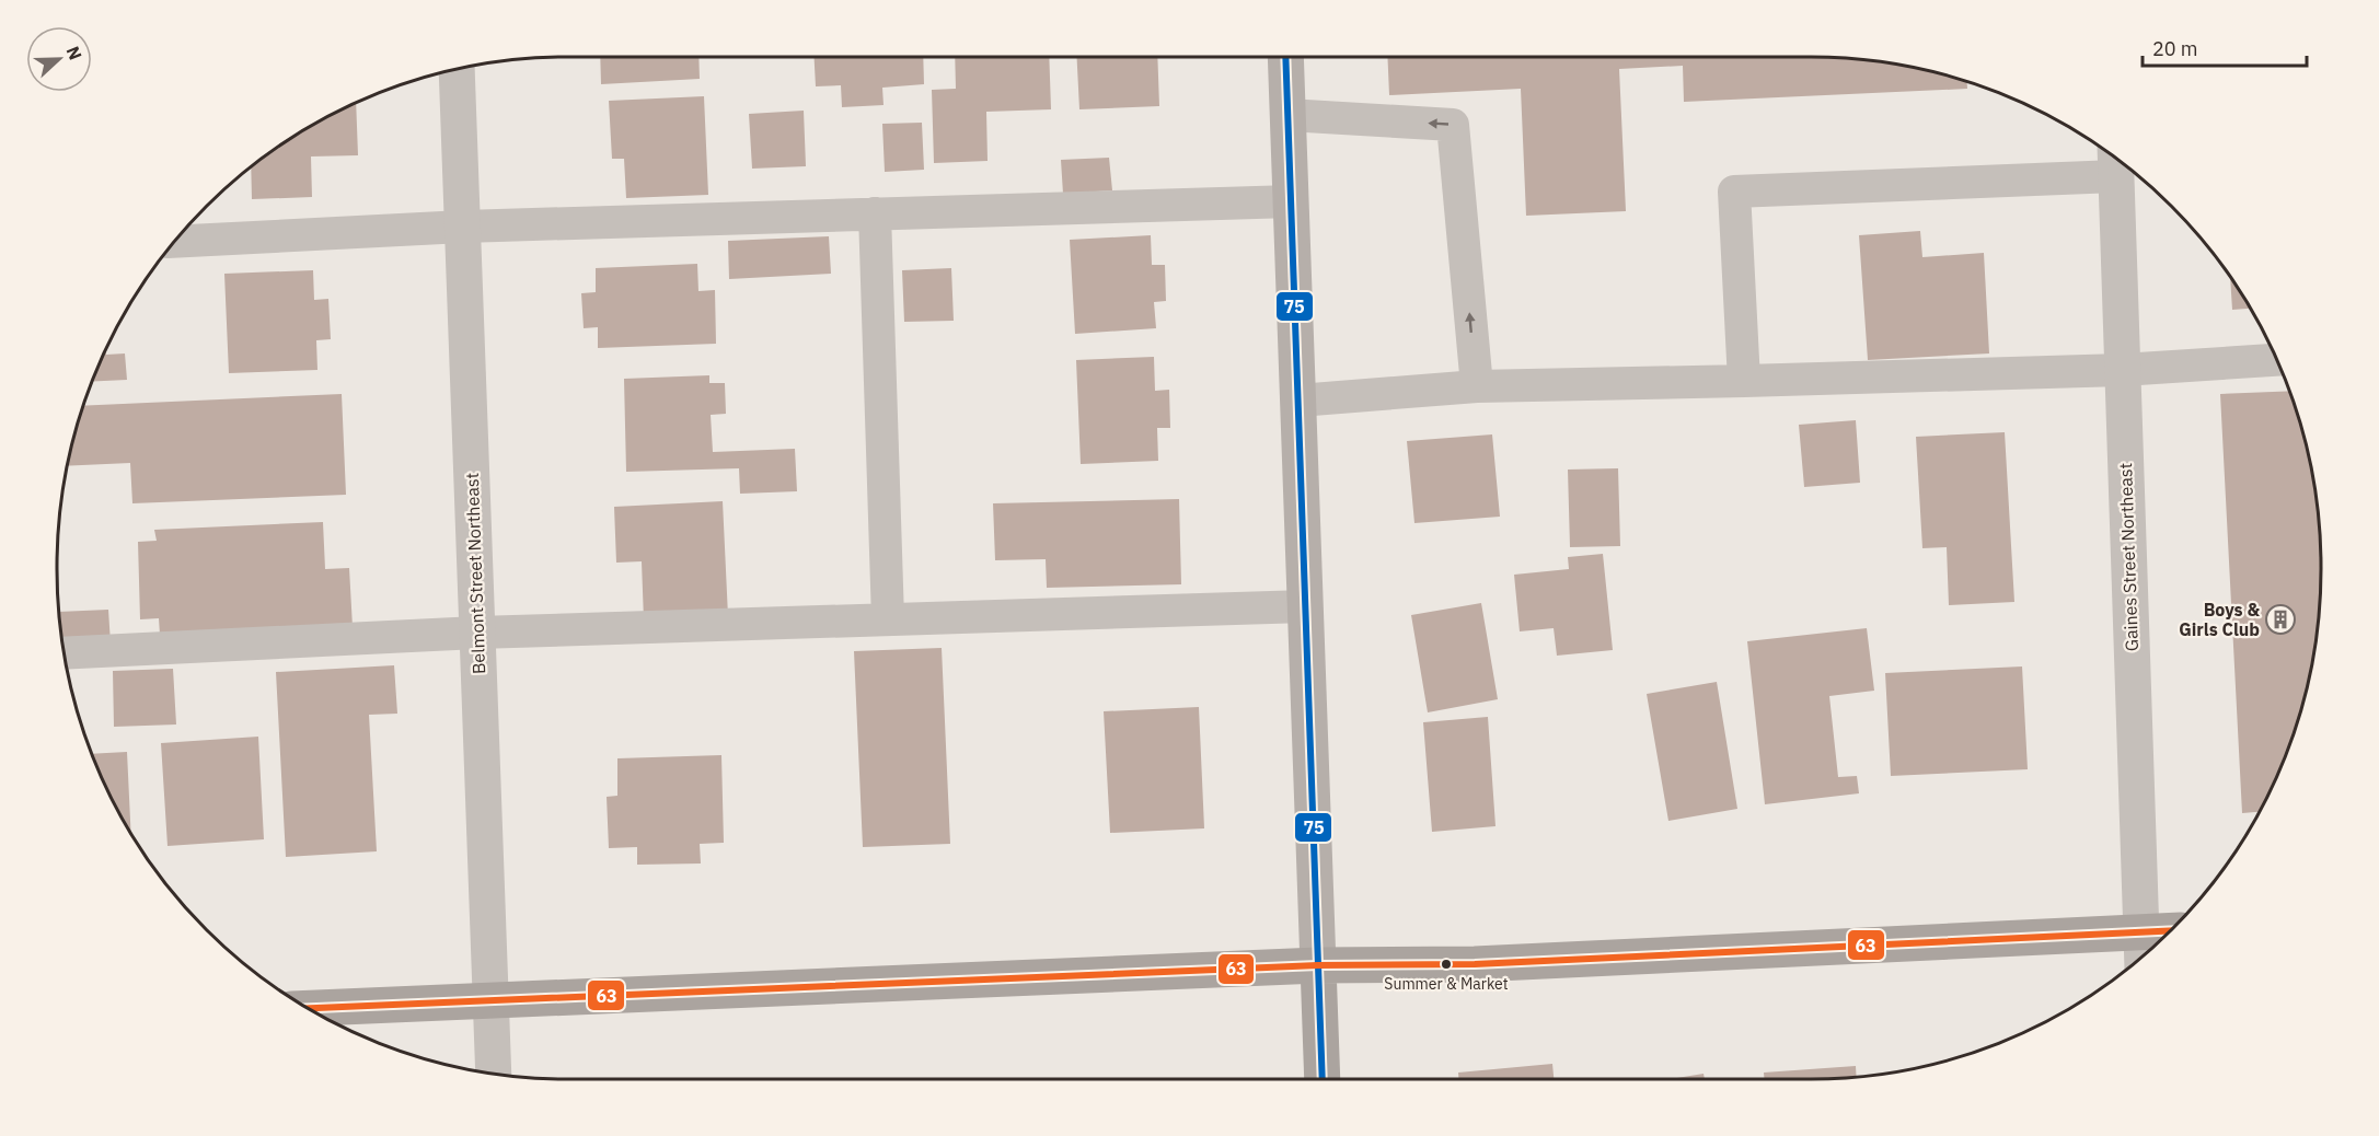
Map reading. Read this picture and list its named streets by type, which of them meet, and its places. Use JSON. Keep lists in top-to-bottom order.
{
  "streets": {
    "street": ["Gaines Street Northeast", "Belmont Street Northeast"]
  },
  "places": {
    "building": ["Boys & Girls Club"],
    "other": ["Summer & Market"]
  },
  "lines": ["transit line 75", "transit line 63"],
  "scale_bar": "20 m",
  "north": "right"
}
